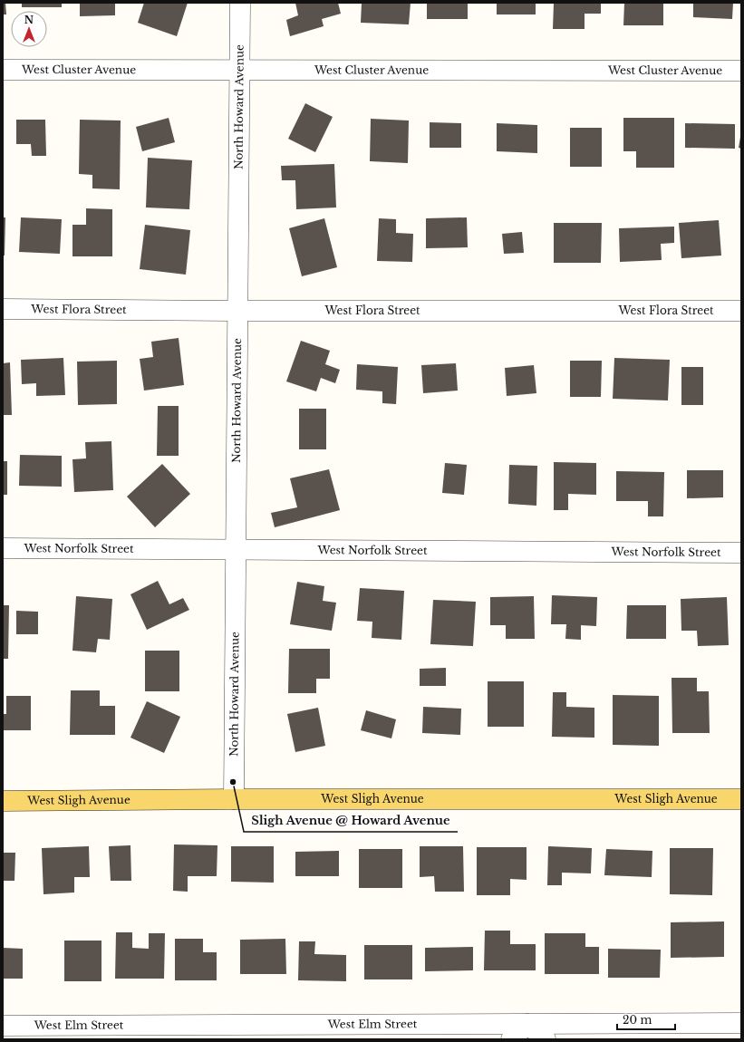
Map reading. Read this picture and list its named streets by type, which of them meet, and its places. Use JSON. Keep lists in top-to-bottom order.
{
  "streets": {
    "main road": ["West Sligh Avenue"],
    "street": [
      "West Cluster Avenue",
      "North Howard Avenue",
      "West Flora Street",
      "West Norfolk Street",
      "West Elm Street"
    ]
  },
  "crossings": [
    ["West Cluster Avenue", "North Howard Avenue"],
    ["North Howard Avenue", "West Flora Street"],
    ["North Howard Avenue", "West Norfolk Street"],
    ["North Howard Avenue", "West Sligh Avenue"]
  ],
  "places": ["Sligh Avenue @ Howard Avenue"],
  "scale_bar": "20 m",
  "north": "top"
}
